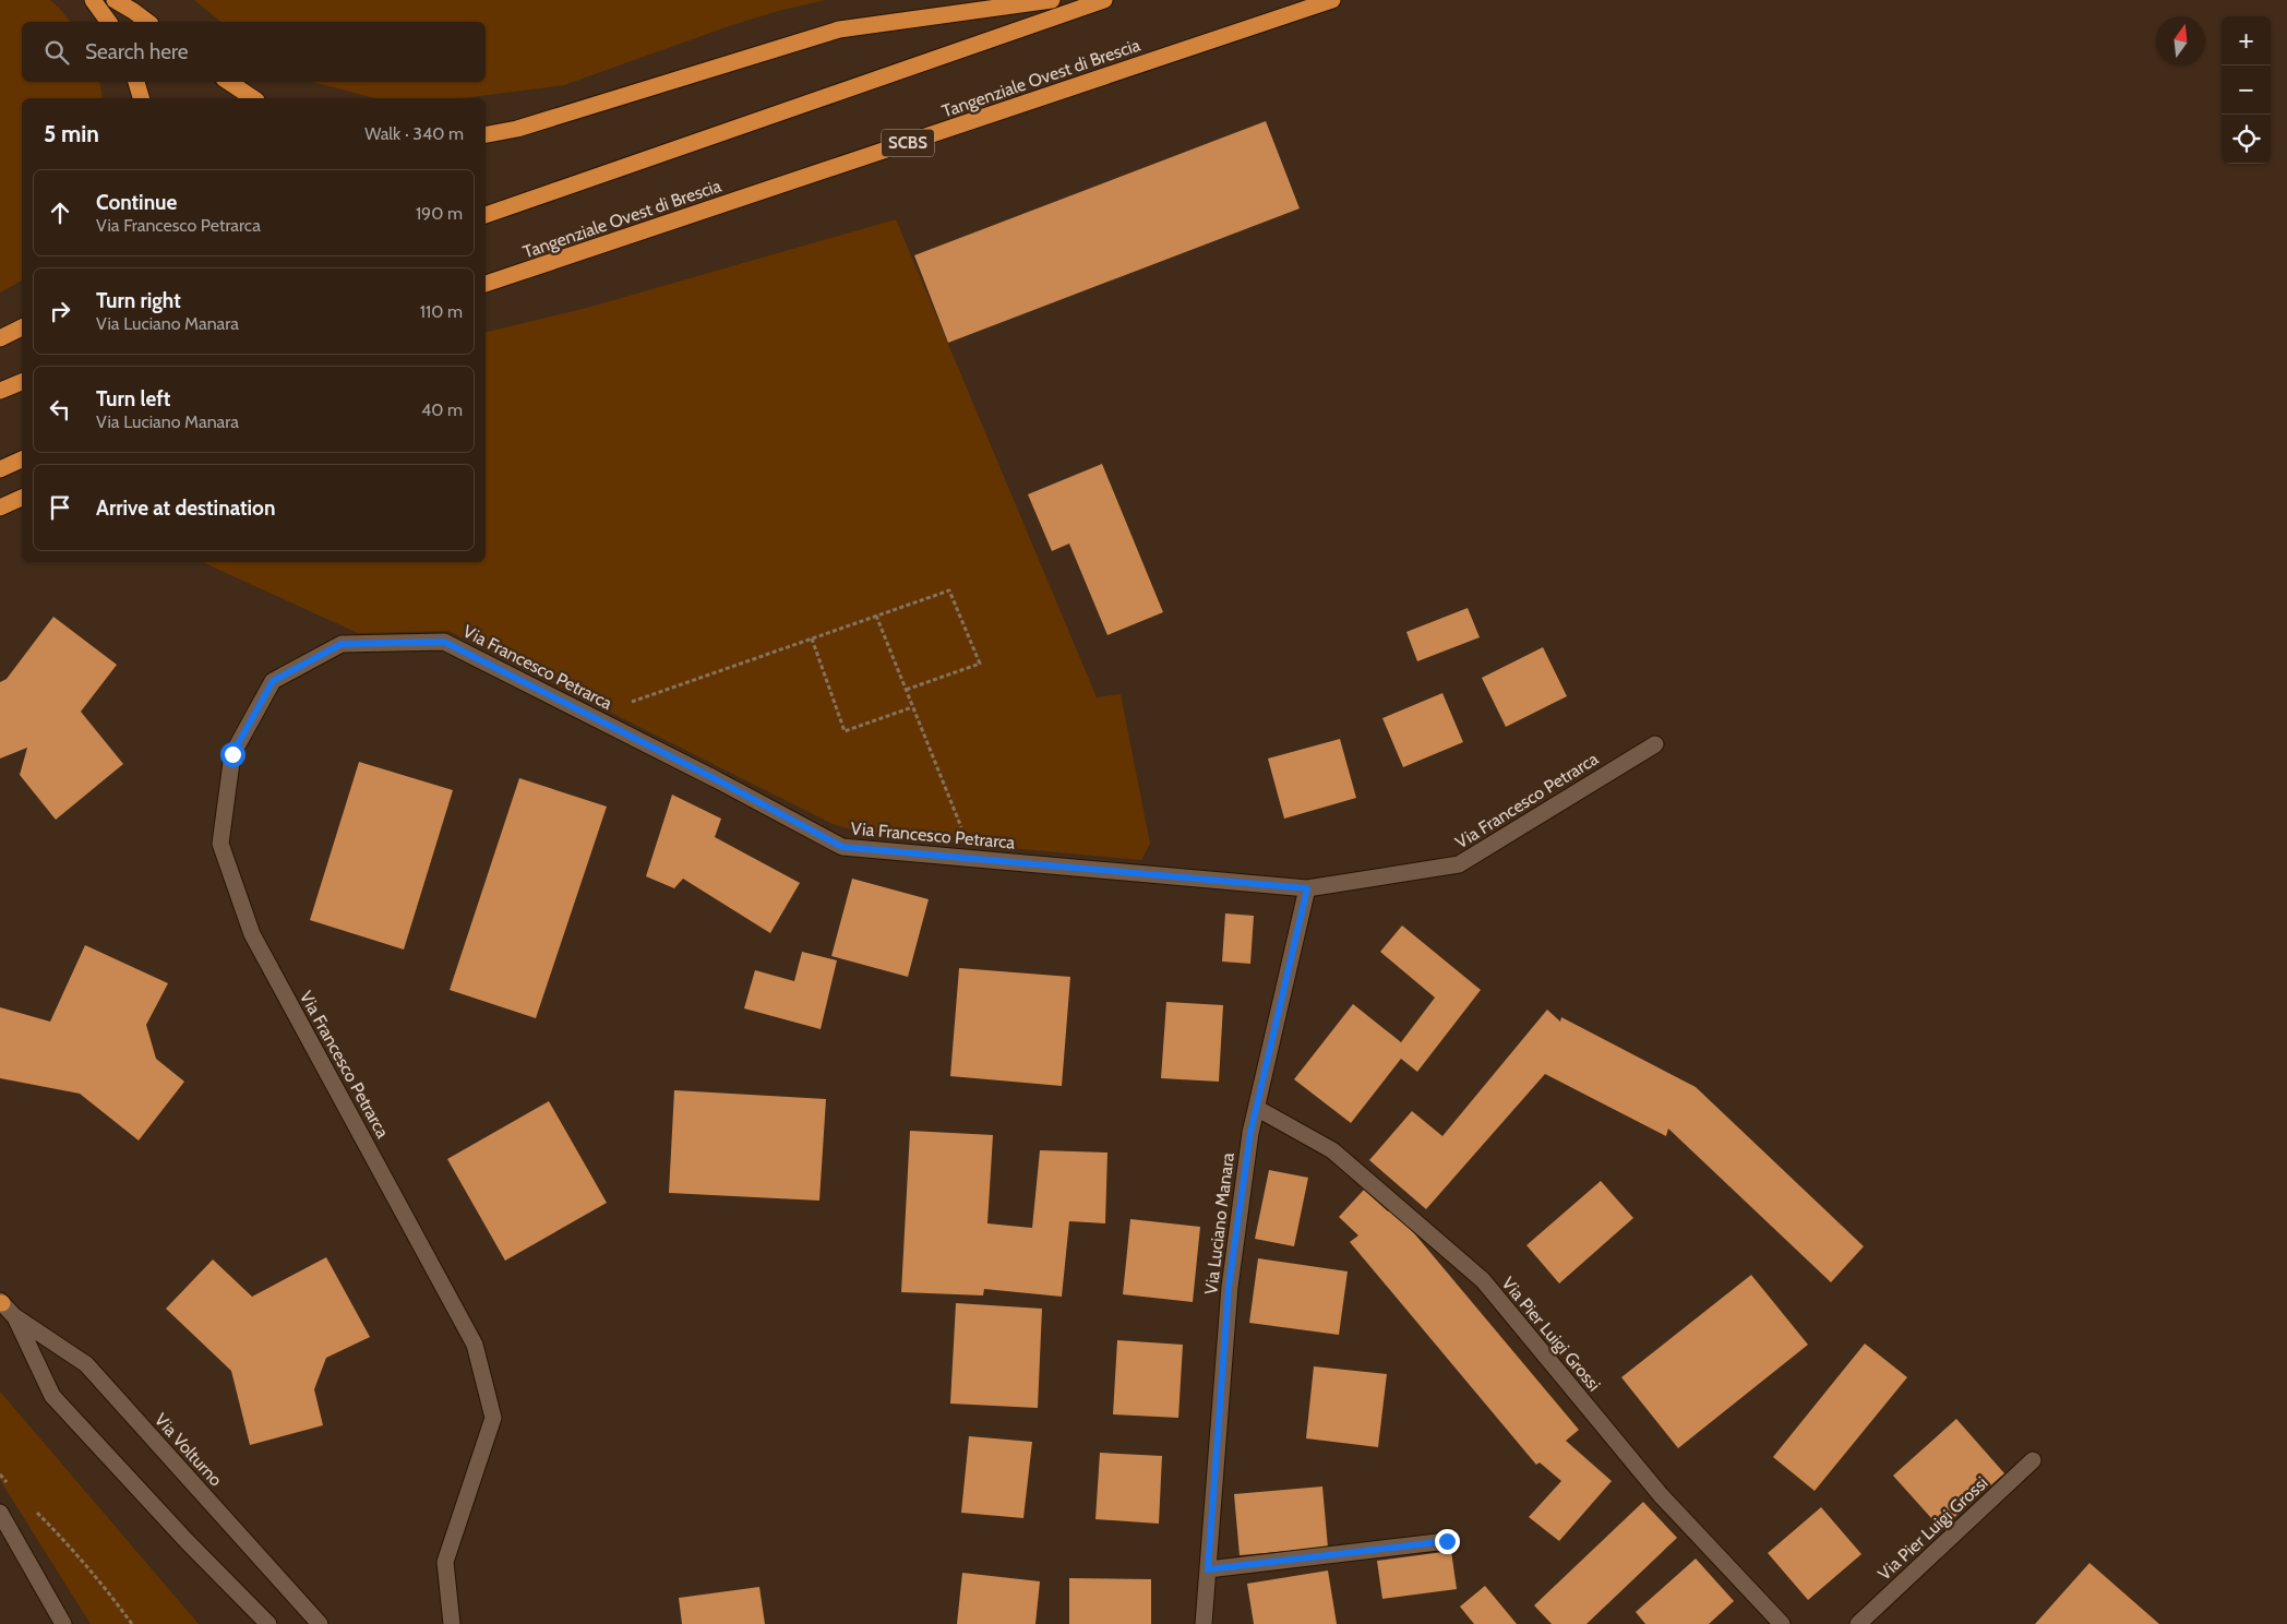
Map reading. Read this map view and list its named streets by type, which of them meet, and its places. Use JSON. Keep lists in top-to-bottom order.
{
  "streets": {
    "highway": ["Tangenziale Ovest di Brescia", "SCBS"],
    "street": [
      "Via Francesco Petrarca",
      "Via Luciano Manara",
      "Via Pier Luigi Grossi",
      "Via Volturno"
    ]
  },
  "crossings": [
    ["Via Francesco Petrarca", "Via Luciano Manara"],
    ["Via Luciano Manara", "Via Pier Luigi Grossi"]
  ],
  "north": "top",
  "page": {
    "map_buttons": ["+", "−"],
    "search": "Search here",
    "heading": ["5 min", "Walk · 340 m"],
    "list": [
      ["Continue", "Via Francesco Petrarca", "190 m"],
      ["Turn right", "Via Luciano Manara", "110 m"],
      ["Turn left", "Via Luciano Manara", "40 m"],
      "Arrive at destination"
    ]
  }
}
